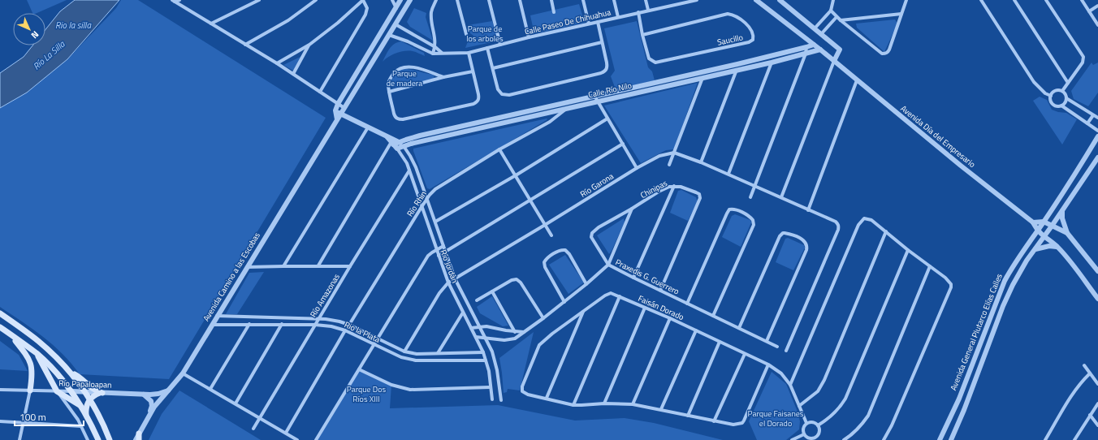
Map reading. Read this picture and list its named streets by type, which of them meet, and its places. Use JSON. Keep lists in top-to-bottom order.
{
  "streets": {
    "street": [
      "Calle Paseo De Chihuahua",
      "Saucillo",
      "Calle Río Nilo",
      "Avenida Día del Empresario",
      "Río Garona",
      "Chinipas",
      "Río Rhin",
      "Río Jordán",
      "Avenida Camino a las Escobas",
      "Praxedis G. Guerrero",
      "Río Amazonas",
      "Faisán Dorado",
      "Rio la Plata",
      "Avenida General Plutarco Elías Calles",
      "Río Papaloapan"
    ]
  },
  "crossings": [
    ["Calle Paseo De Chihuahua", "Saucillo"],
    ["Calle Paseo De Chihuahua", "Avenida Camino a las Escobas"],
    ["Calle Río Nilo", "Avenida Día del Empresario"],
    ["Calle Río Nilo", "Río Rhin"],
    ["Calle Río Nilo", "Río Jordán"],
    ["Avenida Día del Empresario", "Avenida General Plutarco Elías Calles"],
    ["Río Garona", "Río Jordán"],
    ["Río Garona", "Rio la Plata"],
    ["Chinipas", "Praxedis G. Guerrero"],
    ["Río Rhin", "Río Jordán"],
    ["Río Rhin", "Rio la Plata"],
    ["Río Jordán", "Praxedis G. Guerrero"],
    ["Río Jordán", "Río Amazonas"],
    ["Río Jordán", "Rio la Plata"],
    ["Avenida Camino a las Escobas", "Rio la Plata"],
    ["Avenida Camino a las Escobas", "Río Papaloapan"],
    ["Río Amazonas", "Rio la Plata"]
  ],
  "water": ["Rio la silla", "Río La Silla"],
  "parks": [
    "Parque de los arboles",
    "Parque de madera",
    "Parque Dos Ríos XIII",
    "Parque Faisanes el Dorado"
  ],
  "scale_bar": "100 m",
  "north": "bottom right"
}
